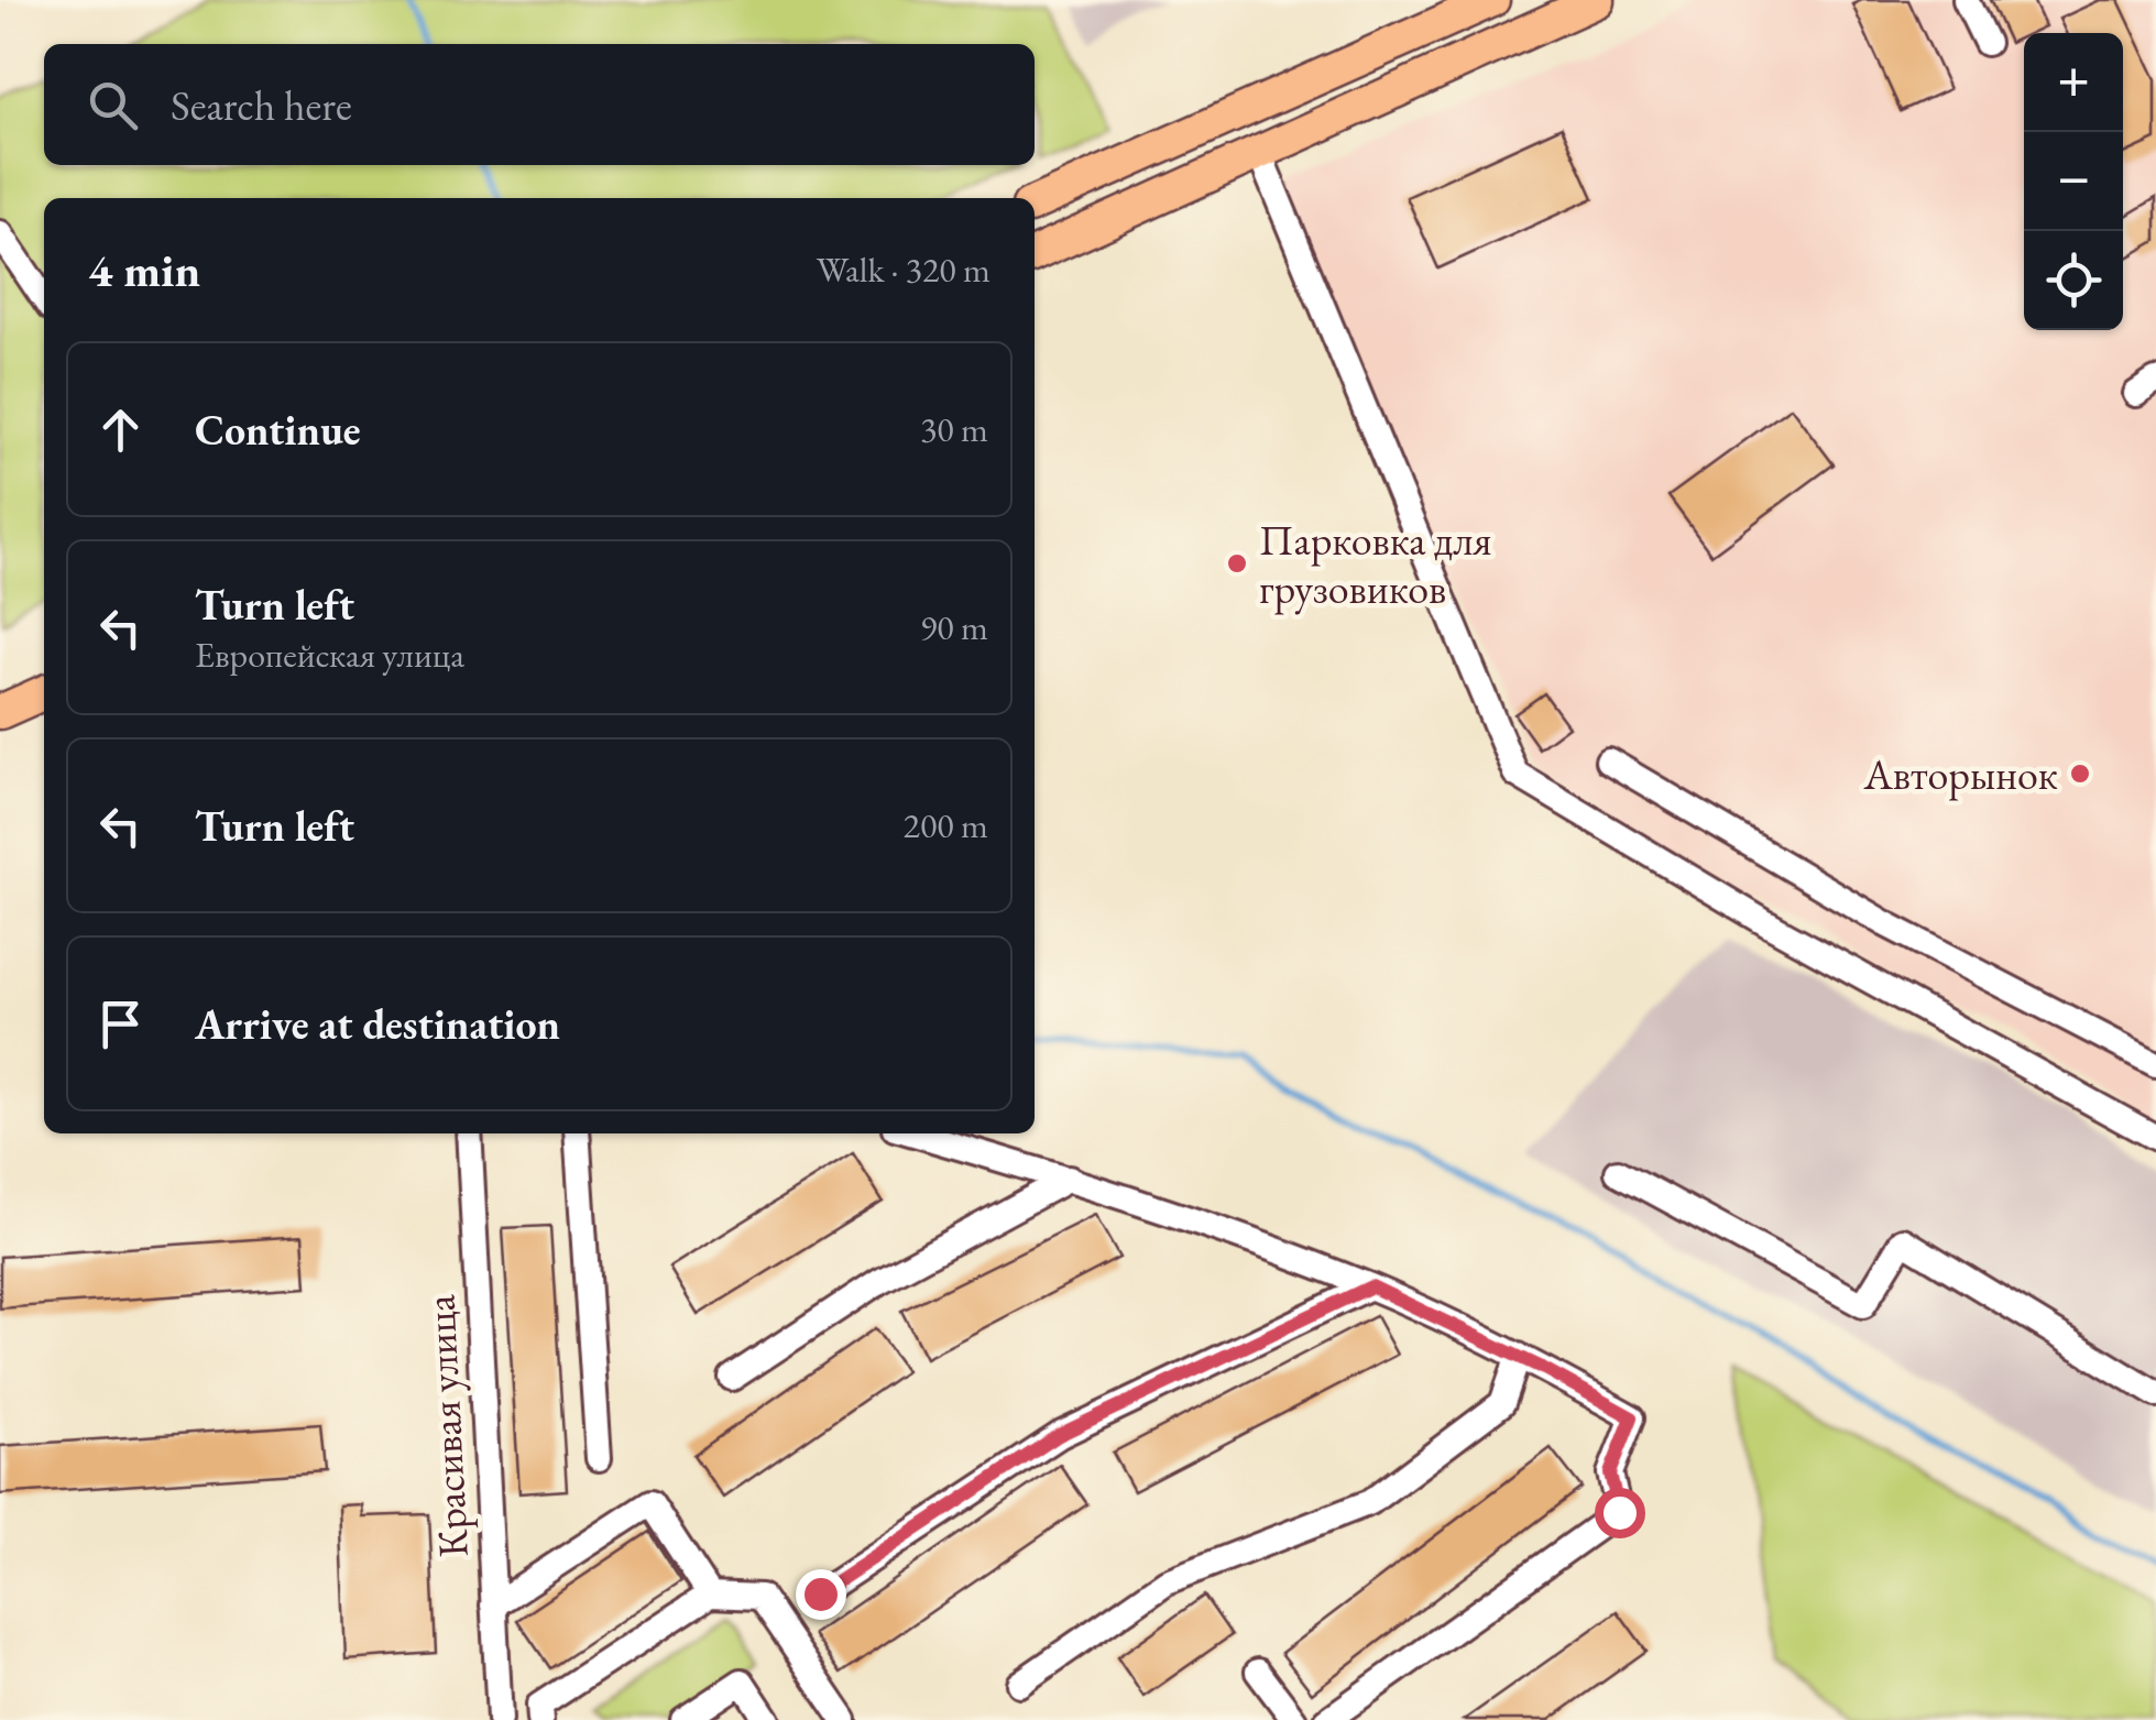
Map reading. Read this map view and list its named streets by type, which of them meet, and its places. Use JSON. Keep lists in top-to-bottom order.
{
  "streets": {
    "street": ["Красивая улица"]
  },
  "places": ["Парковка для грузовиков", "Авторынок"],
  "page": {
    "map_buttons": ["+", "−"],
    "search": "Search here",
    "heading": ["4 min", "Walk · 320 m"],
    "list": [
      ["Continue", "30 m"],
      ["Turn left", "Европейская улица", "90 m"],
      ["Turn left", "200 m"],
      "Arrive at destination"
    ]
  }
}
